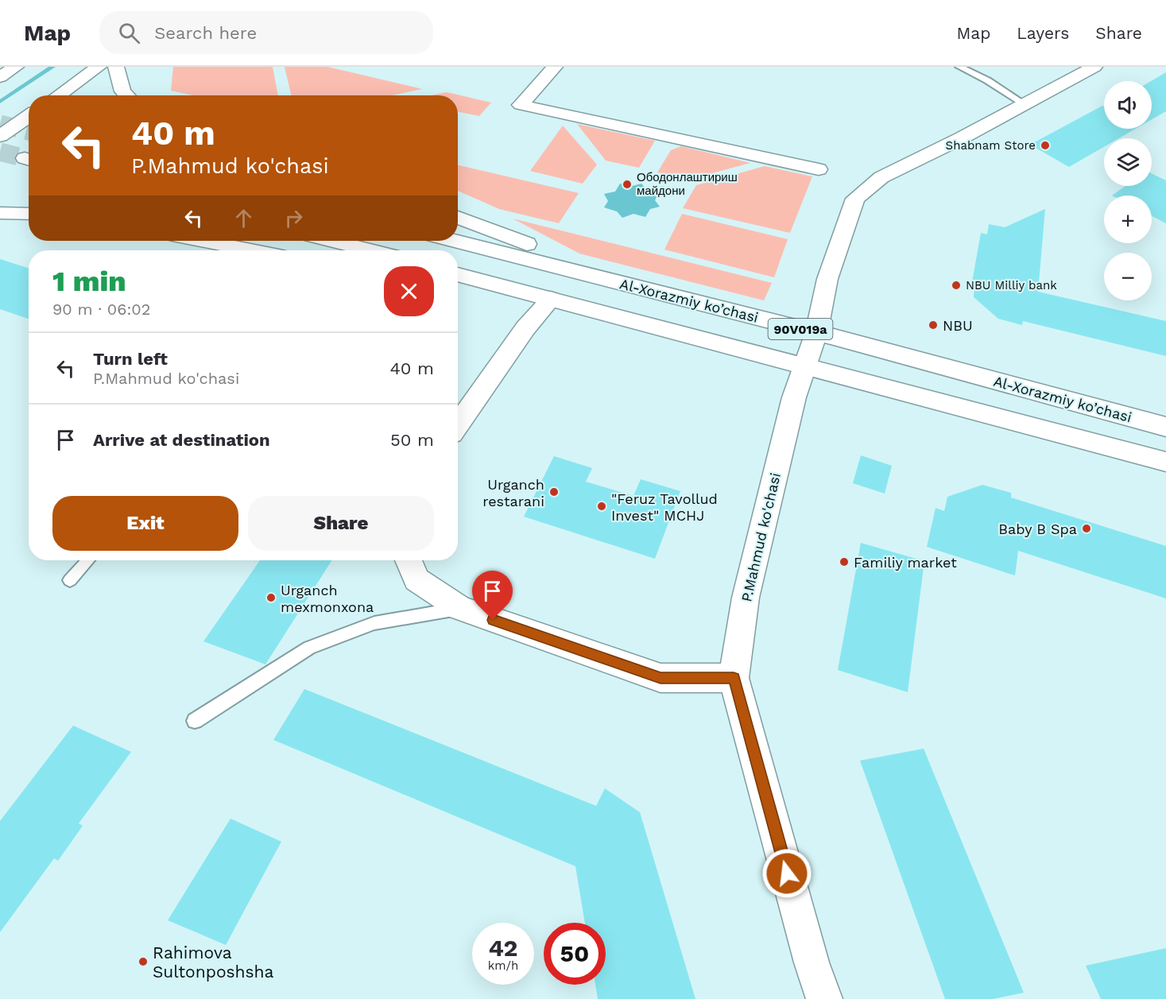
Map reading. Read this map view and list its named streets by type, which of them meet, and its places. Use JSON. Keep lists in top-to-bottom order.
{
  "streets": {
    "main road": ["Al-Xorazmiy ko’chasi", "90V019a", "P.Mahmud ko'chasi"]
  },
  "crossings": [
    ["Al-Xorazmiy ko’chasi", "P.Mahmud ko'chasi"],
    ["90V019a", "P.Mahmud ko'chasi"]
  ],
  "places": [
    "Shabnam Store",
    "Ободонлаштириш майдони",
    "NBU Milliy bank",
    "NBU",
    "Urganch restarani",
    "\"Feruz Tavollud Invest\" MCHJ",
    "Baby B Spa",
    "Familiy market",
    "Urganch mexmonxona",
    "Rahimova Sultonposhsha"
  ],
  "page": {
    "header": "Map",
    "search": "Search here",
    "nav": ["Map", "Layers", "Share"],
    "map_buttons": ["+", "−"],
    "turn": ["40 m", "P.Mahmud ko'chasi"],
    "heading": ["1 min", "90 m · 06:02"],
    "list": [
      {
        "name": "Turn left",
        "note": "P.Mahmud ko'chasi",
        "value": "40 m"
      },
      {
        "name": "Arrive at destination",
        "value": "50 m"
      }
    ],
    "buttons": ["Exit", "Share"],
    "speed": "42 km/h",
    "limit": "50"
  }
}
